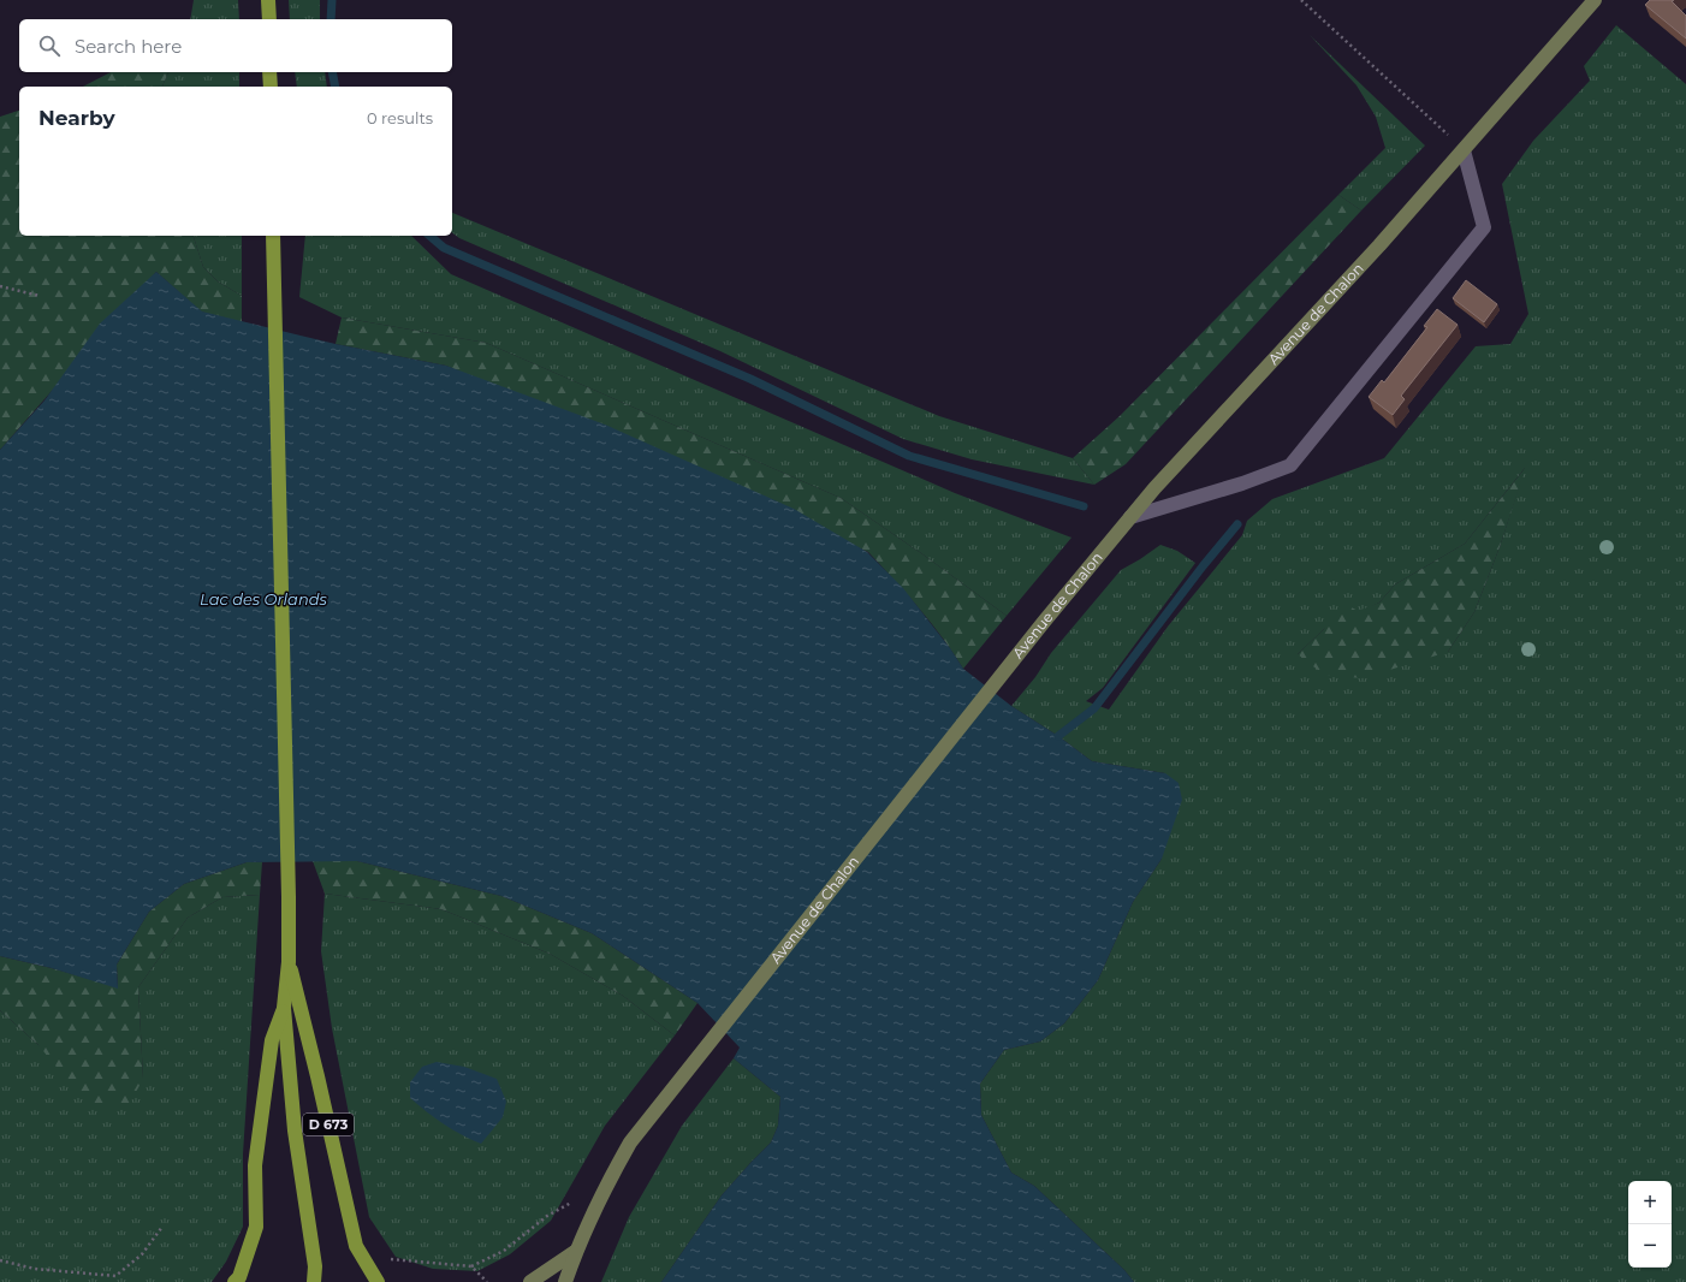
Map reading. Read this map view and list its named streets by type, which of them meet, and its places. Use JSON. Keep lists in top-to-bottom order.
{
  "streets": {
    "main road": ["Avenue de Chalon", "D 673"]
  },
  "water": ["Lac des Orlands"],
  "page": {
    "search": "Search here",
    "heading": ["Nearby", "0 results"],
    "map_buttons": ["+", "−"]
  }
}
